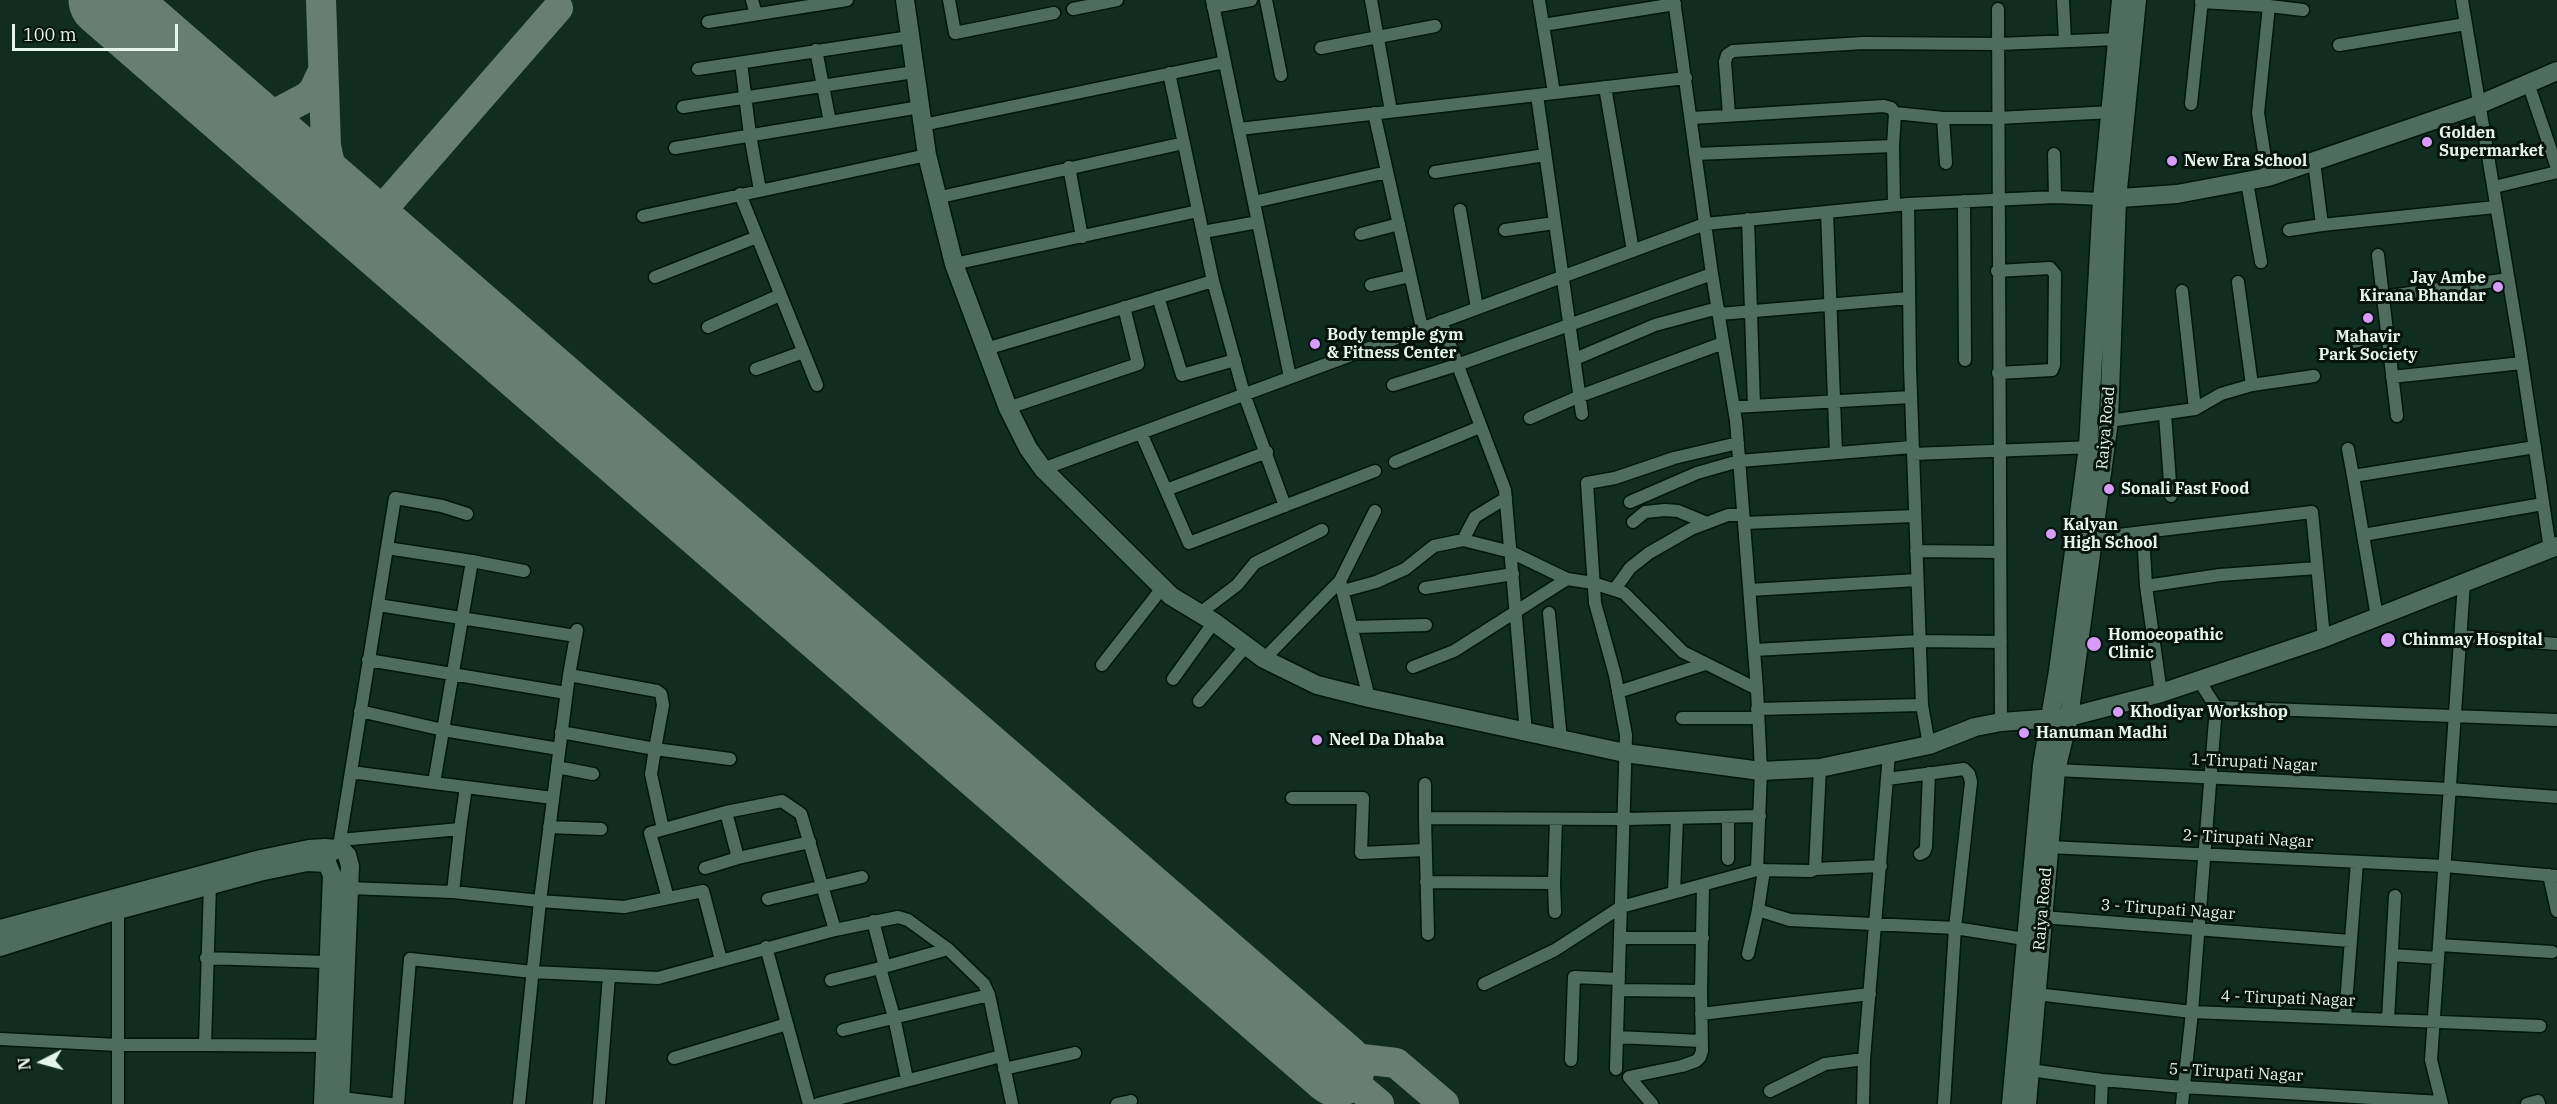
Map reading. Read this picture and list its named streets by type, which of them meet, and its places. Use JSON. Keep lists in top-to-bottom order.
{
  "streets": {
    "street": [
      "Raiya Road",
      "1-Tirupati Nagar",
      "2- Tirupati Nagar",
      "3 - Tirupati Nagar",
      "4 - Tirupati Nagar",
      "5 - Tirupati Nagar"
    ]
  },
  "crossings": [
    ["Raiya Road", "1-Tirupati Nagar"],
    ["Raiya Road", "2- Tirupati Nagar"],
    ["Raiya Road", "3 - Tirupati Nagar"],
    ["Raiya Road", "4 - Tirupati Nagar"],
    ["Raiya Road", "5 - Tirupati Nagar"]
  ],
  "places": [
    "Golden Supermarket",
    "New Era School",
    "Jay Ambe Kirana Bhandar",
    "Mahavir Park Society",
    "Body temple gym & Fitness Center",
    "Sonali Fast Food",
    "Kalyan High School",
    "Chinmay Hospital",
    "Homoeopathic Clinic",
    "Khodiyar Workshop",
    "Hanuman Madhi",
    "Neel Da Dhaba"
  ],
  "scale_bar": "100 m",
  "north": "left"
}
